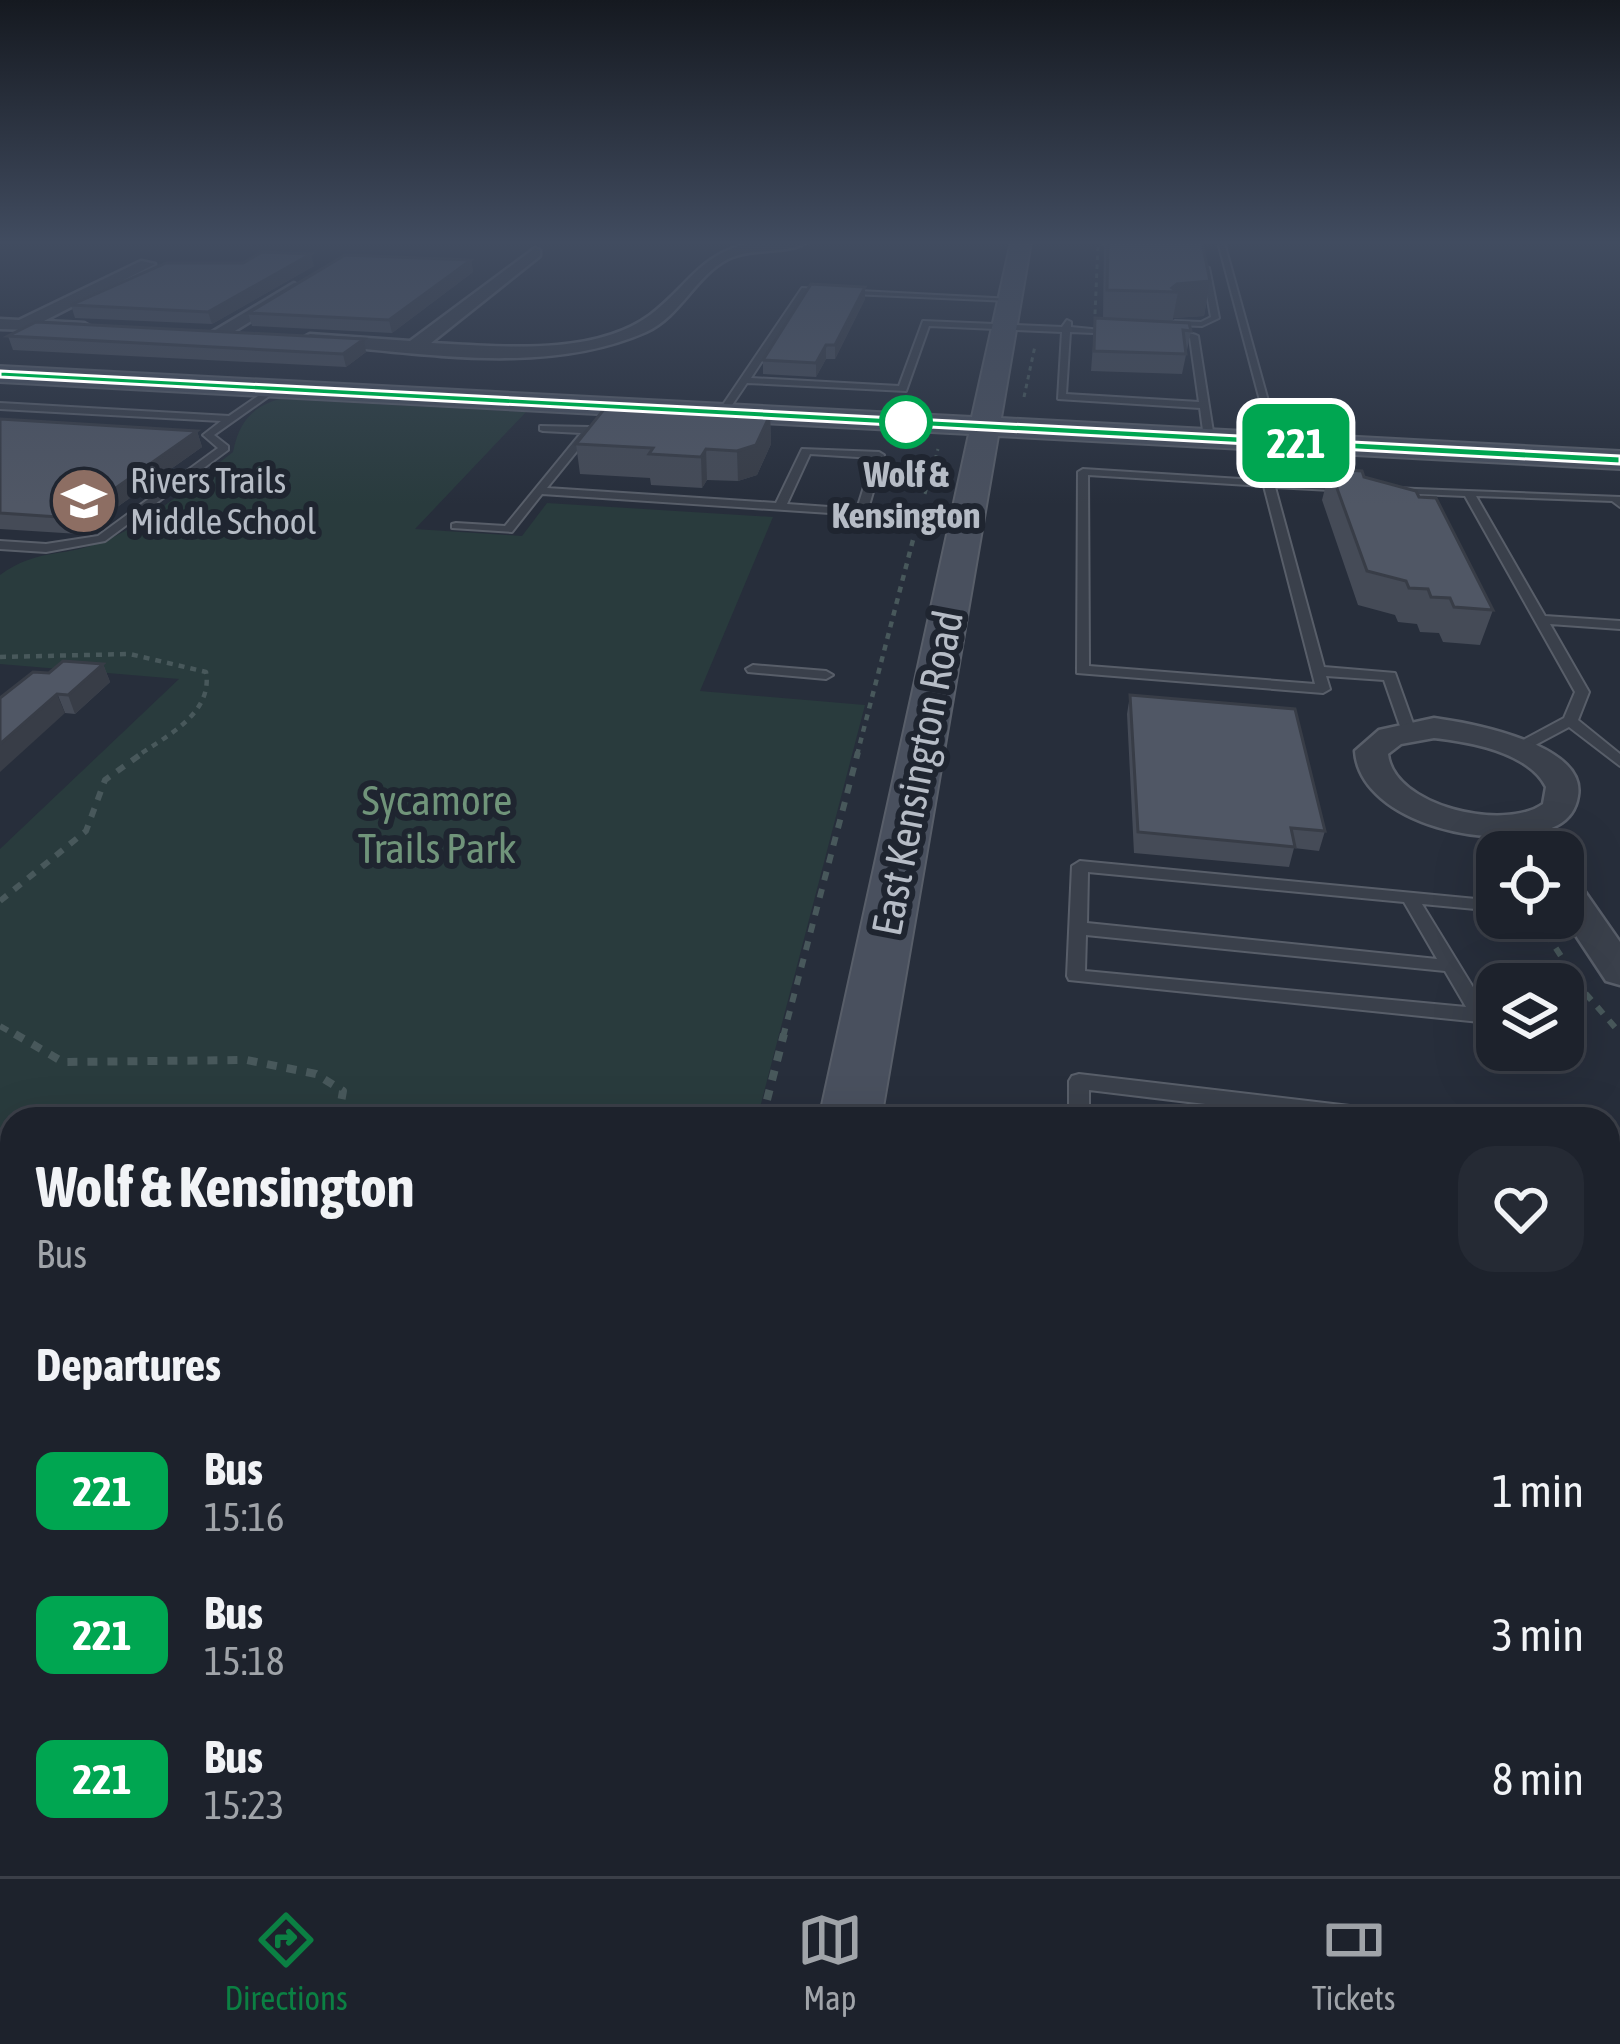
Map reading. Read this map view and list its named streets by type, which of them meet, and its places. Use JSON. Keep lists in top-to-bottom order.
{
  "streets": {
    "main road": ["East Kensington Road"]
  },
  "parks": ["Sycamore Trails Park"],
  "places": {
    "other": ["Wolf & Kensington"],
    "school or university": ["Rivers Trails Middle School"]
  },
  "lines": ["bus line 221"],
  "page": {
    "on_map": "221",
    "heading": [
      ["Wolf & Kensington", "Bus"],
      "Departures"
    ],
    "list": [
      {
        "mark": "221",
        "name": "Bus",
        "note": "15:16",
        "value": "1 min"
      },
      {
        "mark": "221",
        "name": "Bus",
        "note": "15:18",
        "value": "3 min"
      },
      {
        "mark": "221",
        "name": "Bus",
        "note": "15:23",
        "value": "8 min"
      }
    ],
    "tabs": ["Directions", "Map", "Tickets"]
  }
}
